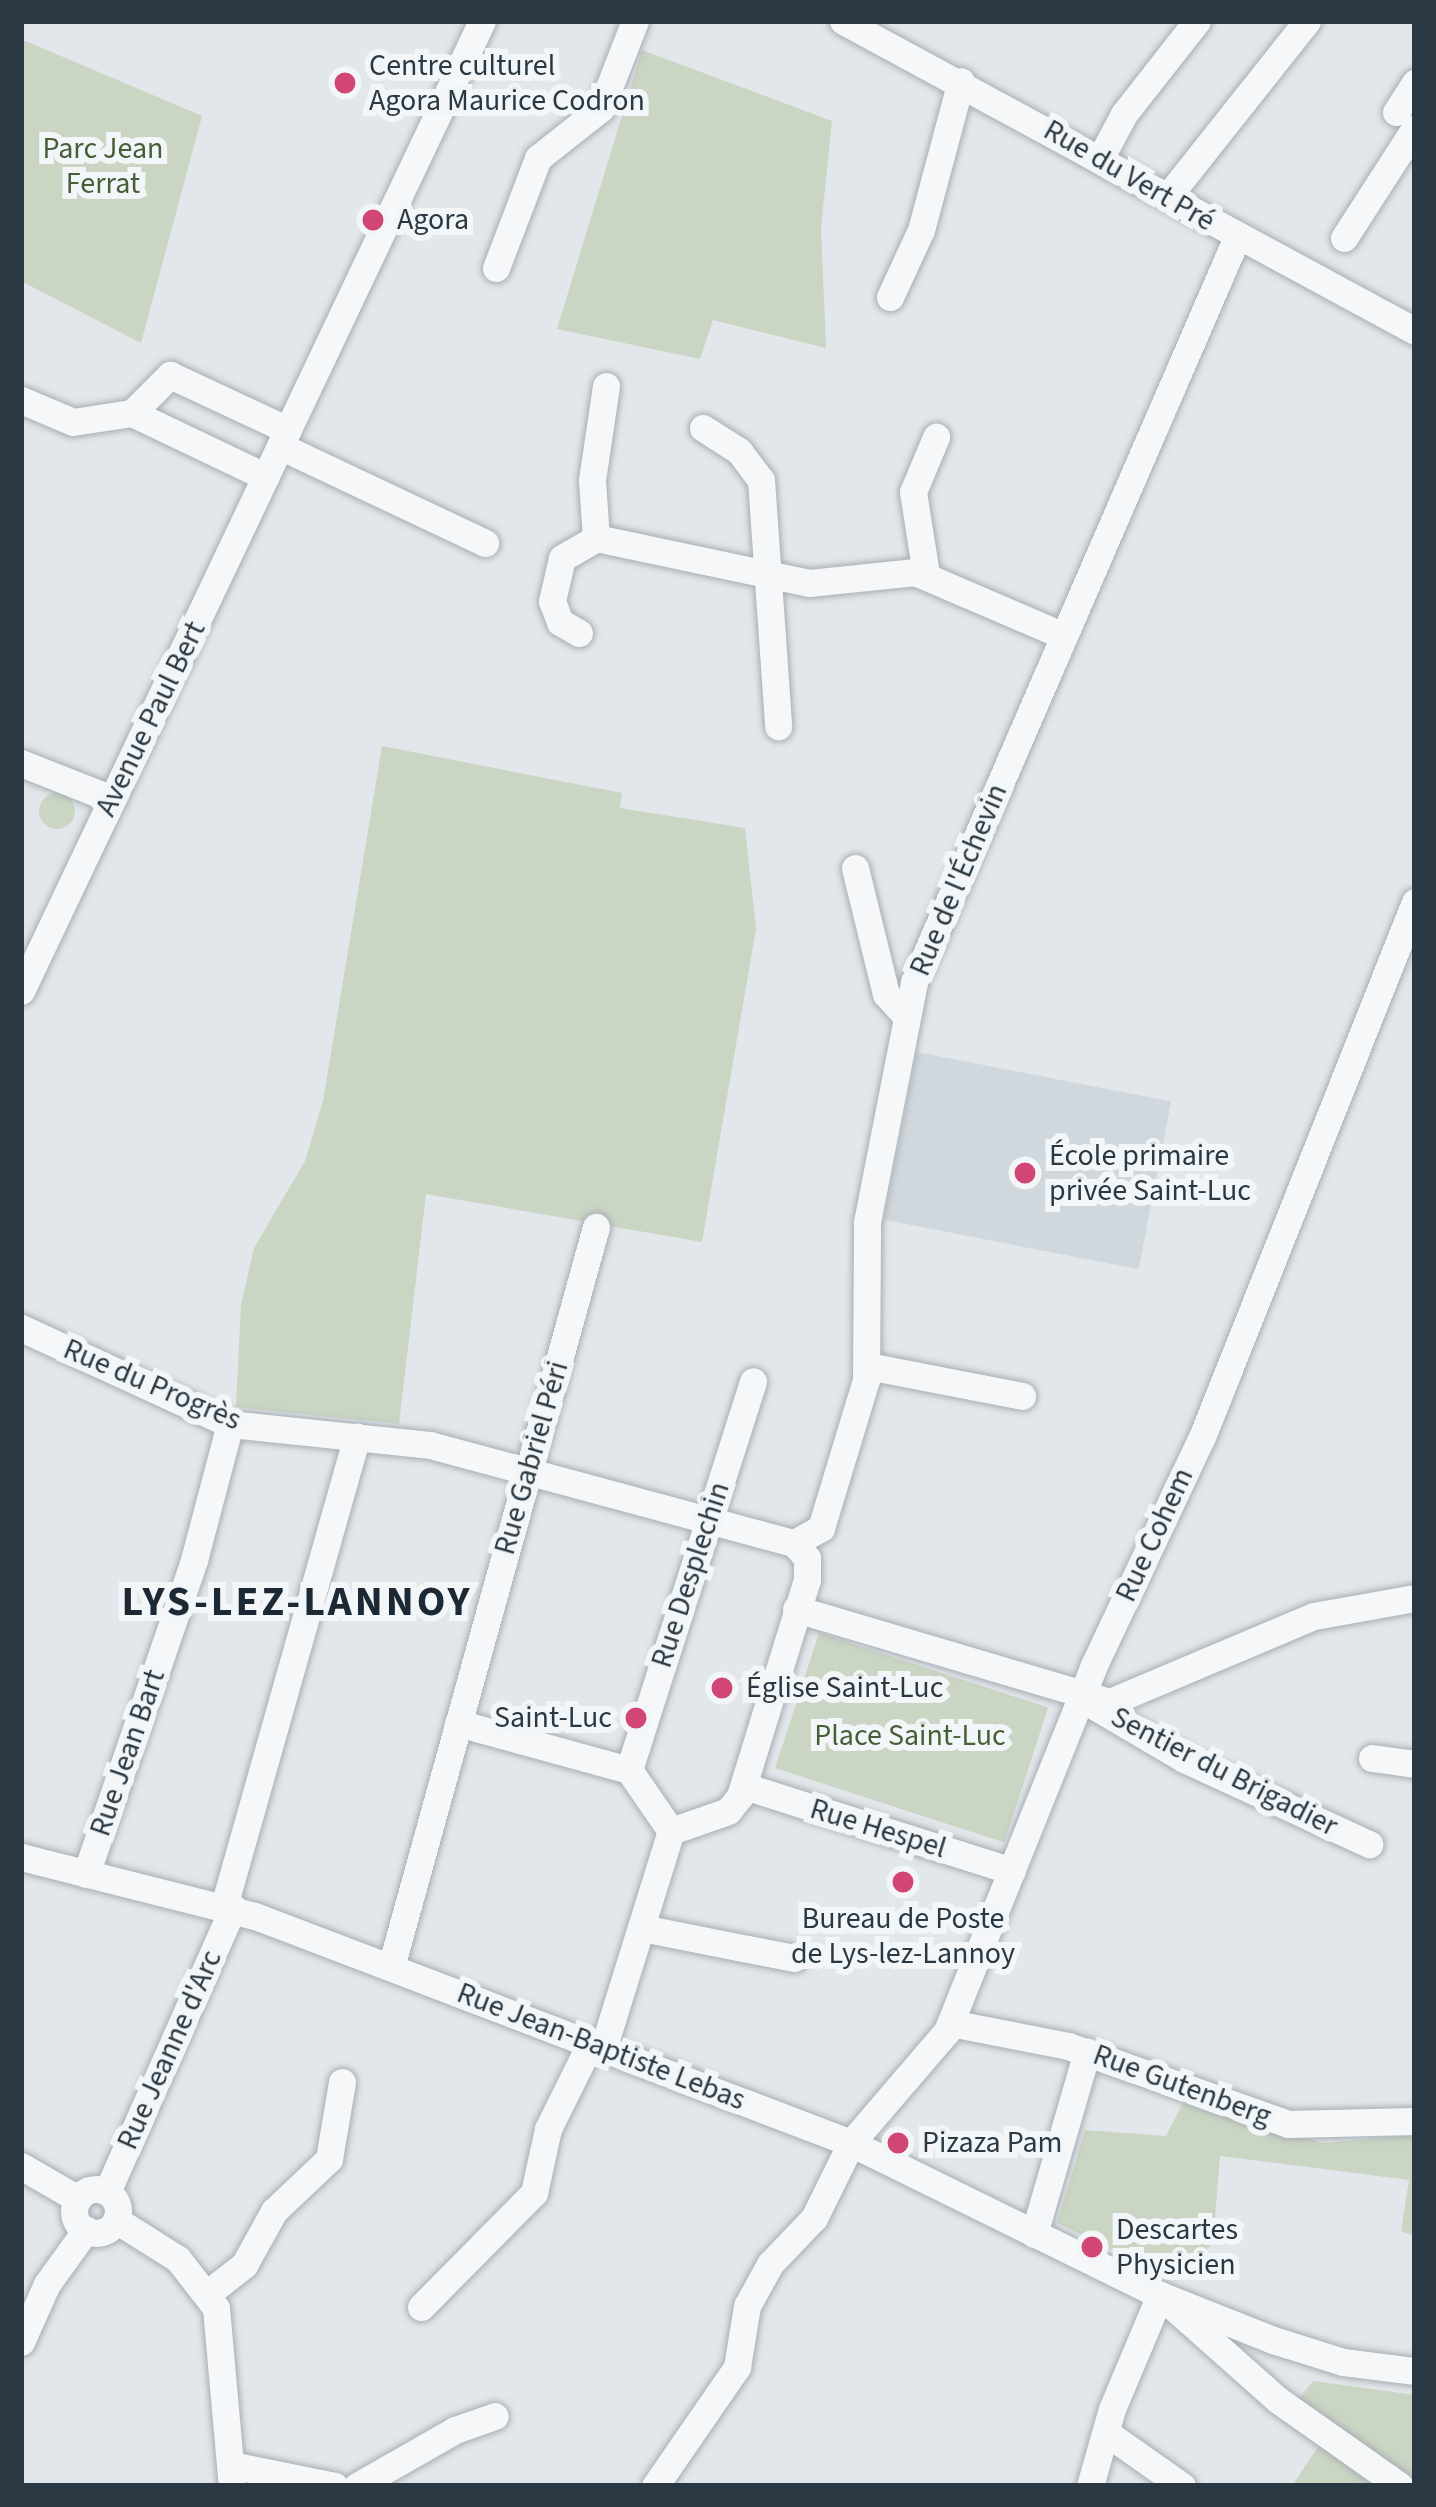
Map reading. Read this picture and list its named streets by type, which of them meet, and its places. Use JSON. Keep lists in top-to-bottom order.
{
  "streets": {
    "street": [
      "Rue du Vert Pré",
      "Avenue Paul Bert",
      "Rue de l'Échevin",
      "Rue du Progrès",
      "Rue Gabriel Péri",
      "Rue Cohem",
      "Rue Desplechin",
      "Rue Jean Bart",
      "Sentier du Brigadier",
      "Rue Hespel",
      "Rue Jean-Baptiste Lebas",
      "Rue Jeanne d'Arc",
      "Rue Gutenberg"
    ]
  },
  "crossings": [
    ["Rue du Vert Pré", "Rue de l'Échevin"],
    ["Rue du Progrès", "Rue Gabriel Péri"],
    ["Rue du Progrès", "Rue Desplechin"],
    ["Rue du Progrès", "Rue Jean Bart"],
    ["Rue du Progrès", "Rue Jeanne d'Arc"],
    ["Rue Gabriel Péri", "Rue Jean-Baptiste Lebas"],
    ["Rue Cohem", "Sentier du Brigadier"],
    ["Rue Cohem", "Rue Hespel"],
    ["Rue Cohem", "Rue Jean-Baptiste Lebas"],
    ["Rue Cohem", "Rue Gutenberg"],
    ["Rue Jean Bart", "Rue Jean-Baptiste Lebas"],
    ["Rue Jean-Baptiste Lebas", "Rue Jeanne d'Arc"]
  ],
  "districts": ["LYS-LEZ-LANNOY"],
  "parks": ["Parc Jean Ferrat", "Place Saint-Luc"],
  "places": [
    "Centre culturel Agora Maurice Codron",
    "Agora",
    "École primaire privée Saint-Luc",
    "Église Saint-Luc",
    "Saint-Luc",
    "Bureau de Poste de Lys-lez-Lannoy",
    "Pizaza Pam",
    "Descartes Physicien"
  ]
}
